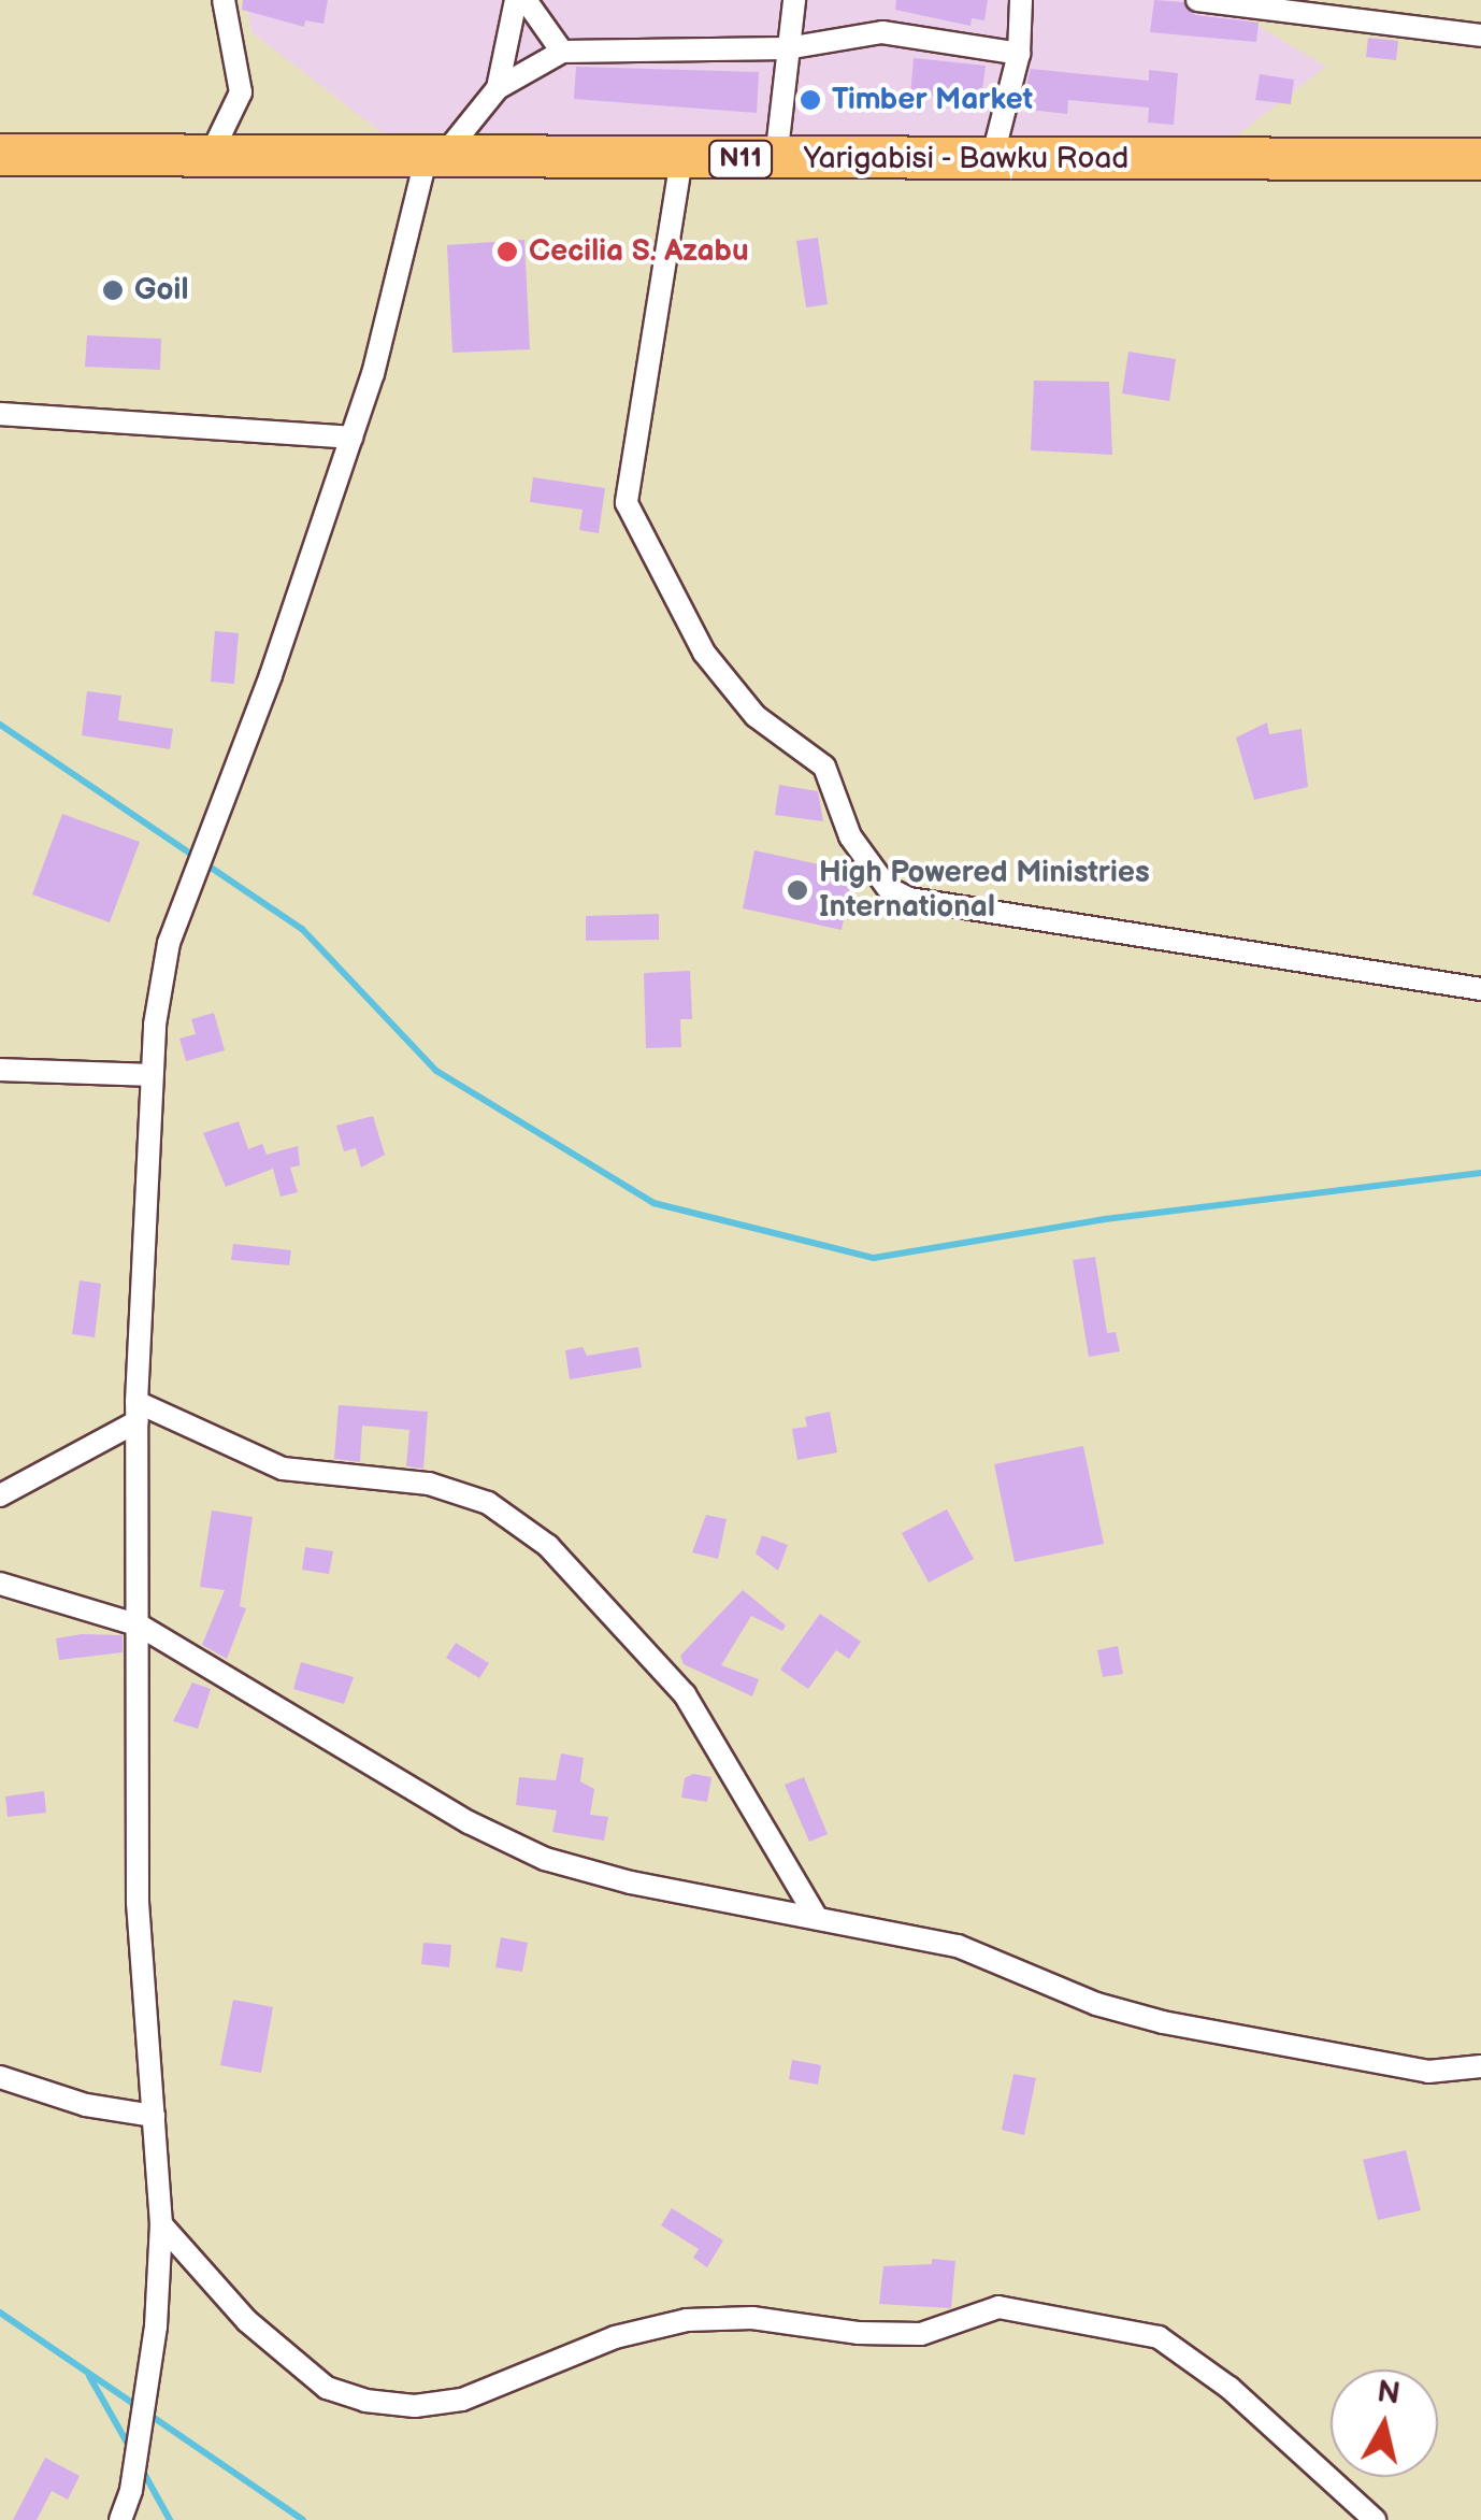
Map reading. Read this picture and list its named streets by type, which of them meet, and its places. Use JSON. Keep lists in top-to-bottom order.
{
  "streets": {
    "highway": ["N11", "Yarigabisi - Bawku Road"]
  },
  "places": [
    "Timber Market",
    "Cecilia S. Azabu",
    "Goil",
    "High Powered Ministries International"
  ],
  "north": "top"
}
